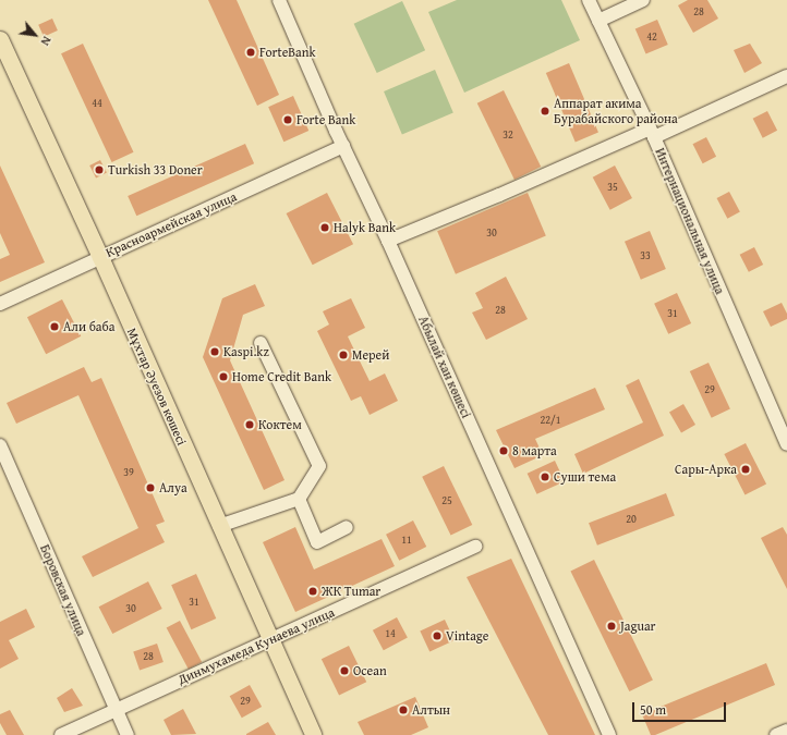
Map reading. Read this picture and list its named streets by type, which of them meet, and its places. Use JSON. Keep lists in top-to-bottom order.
{
  "streets": {
    "main road": ["Мұхтар Әуезов көшесі"],
    "street": [
      "Интернациональная улица",
      "Красноармейская улица",
      "Абылай хан көшесі",
      "Боровская улица",
      "Динмухамеда Кунаева улица"
    ]
  },
  "crossings": [
    ["Красноармейская улица", "Абылай хан көшесі"],
    ["Красноармейская улица", "Мұхтар Әуезов көшесі"],
    ["Мұхтар Әуезов көшесі", "Динмухамеда Кунаева улица"],
    ["Боровская улица", "Динмухамеда Кунаева улица"]
  ],
  "places": [
    "ForteBank",
    "Аппарат акима Бурабайского района",
    "Forte Bank",
    "Turkish 33 Doner",
    "Halyk Bank",
    "Али баба",
    "Kaspi.kz",
    "Мерей",
    "Home Credit Bank",
    "Коктем",
    "8 марта",
    "Сары-Арка",
    "Суши тема",
    "Алуа",
    "ЖК Tumar",
    "Jaguar",
    "Vintage",
    "Ocean",
    "Алтын"
  ],
  "house_numbers": [
    "28",
    "42",
    "44",
    "32",
    "35",
    "30",
    "33",
    "28",
    "31",
    "29",
    "22/1",
    "39",
    "25",
    "20",
    "11",
    "31",
    "30",
    "14",
    "28",
    "29"
  ],
  "scale_bar": "50 m",
  "north": "bottom right"
}
